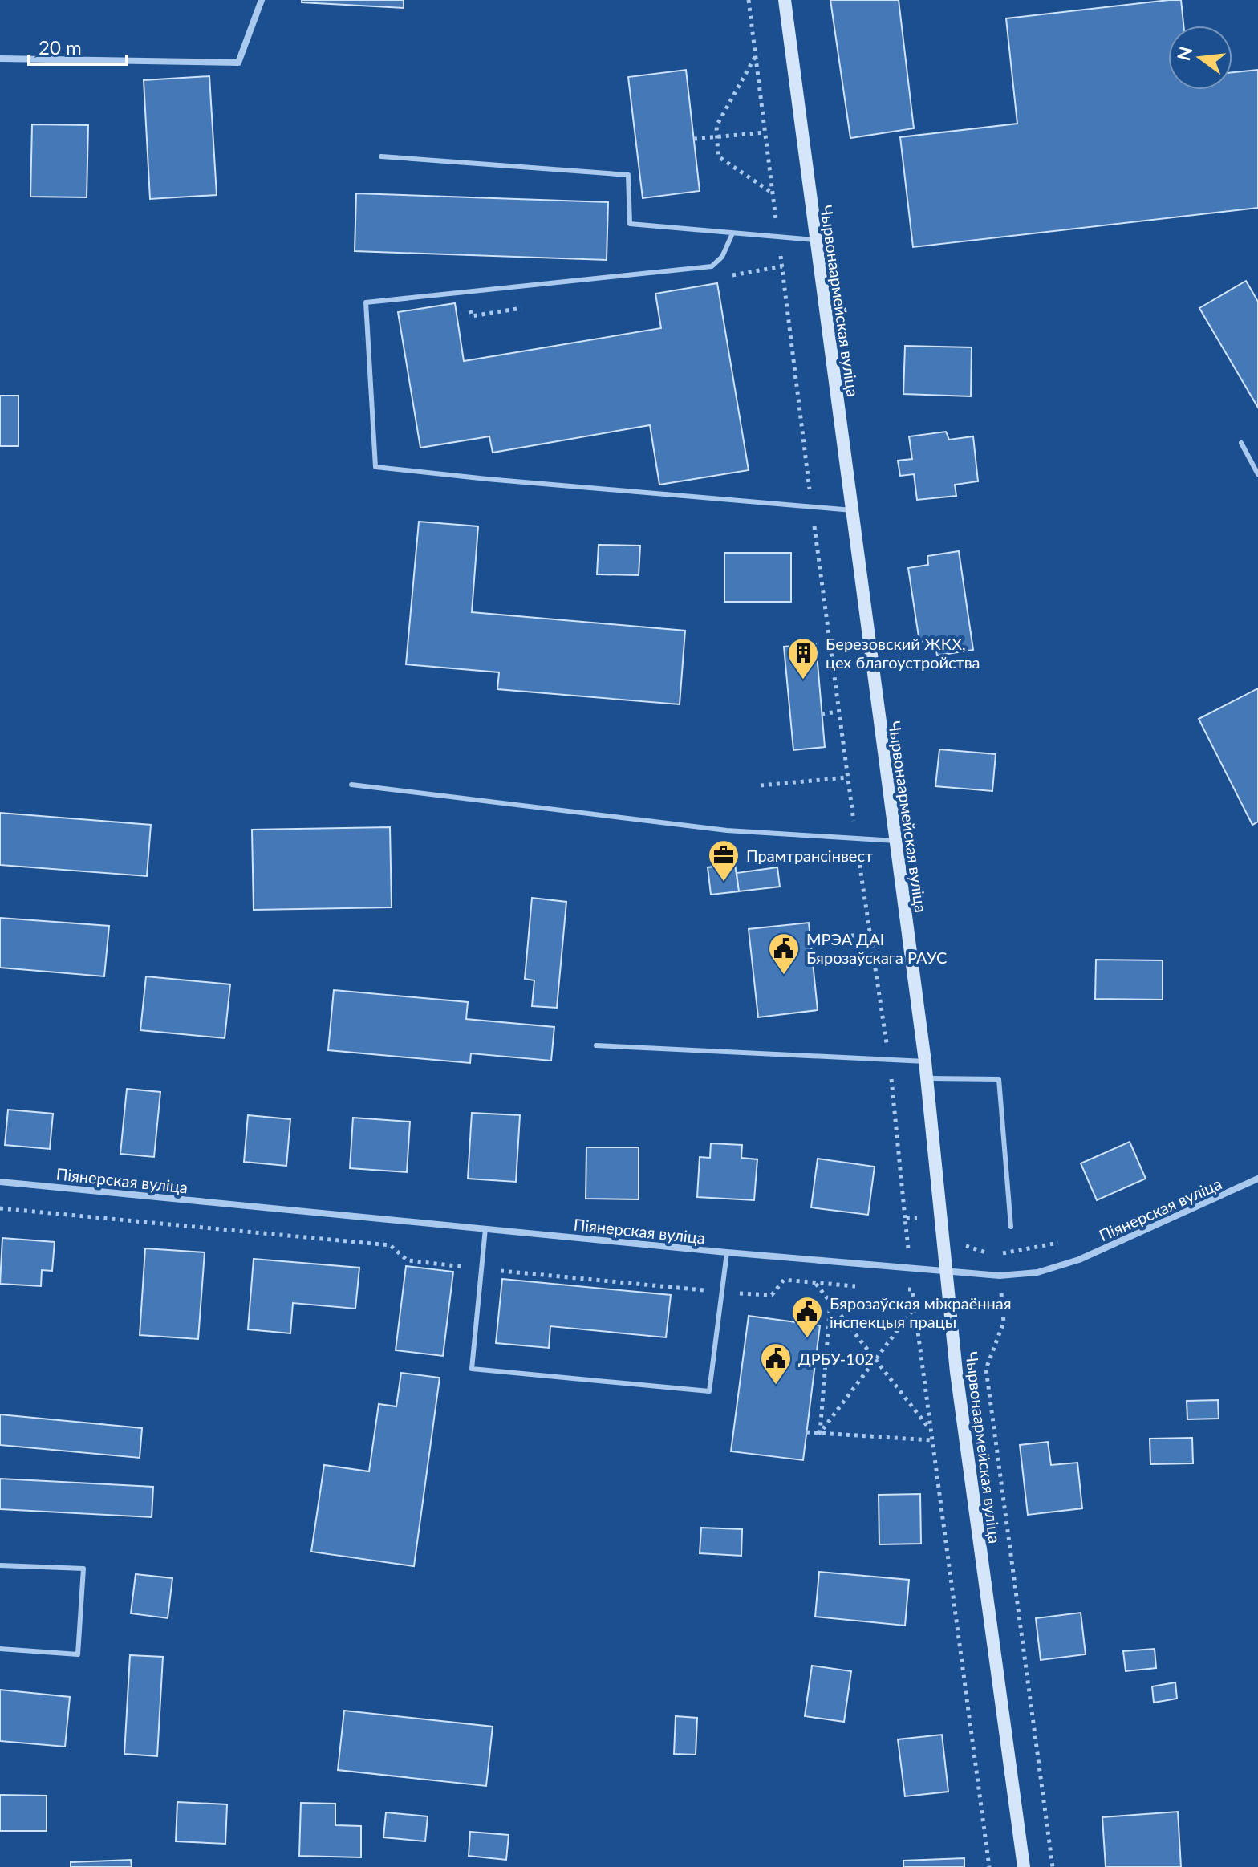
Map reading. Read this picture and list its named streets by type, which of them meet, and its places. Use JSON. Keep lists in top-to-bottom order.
{
  "streets": {
    "main road": ["Чырвонаармейская вуліца"],
    "street": ["Піянерская вуліца"]
  },
  "crossings": [
    ["Чырвонаармейская вуліца", "Піянерская вуліца"]
  ],
  "places": {
    "building": ["Березовский ЖКХ, цех благоустройства"],
    "office": ["Прамтрансінвест"],
    "public building": ["МРЭА ДАІ Бярозаўскага РАУС", "Бярозаўская міжраённая інспекцыя працы", "ДРБУ-102"]
  },
  "scale_bar": "20 m",
  "north": "left"
}
